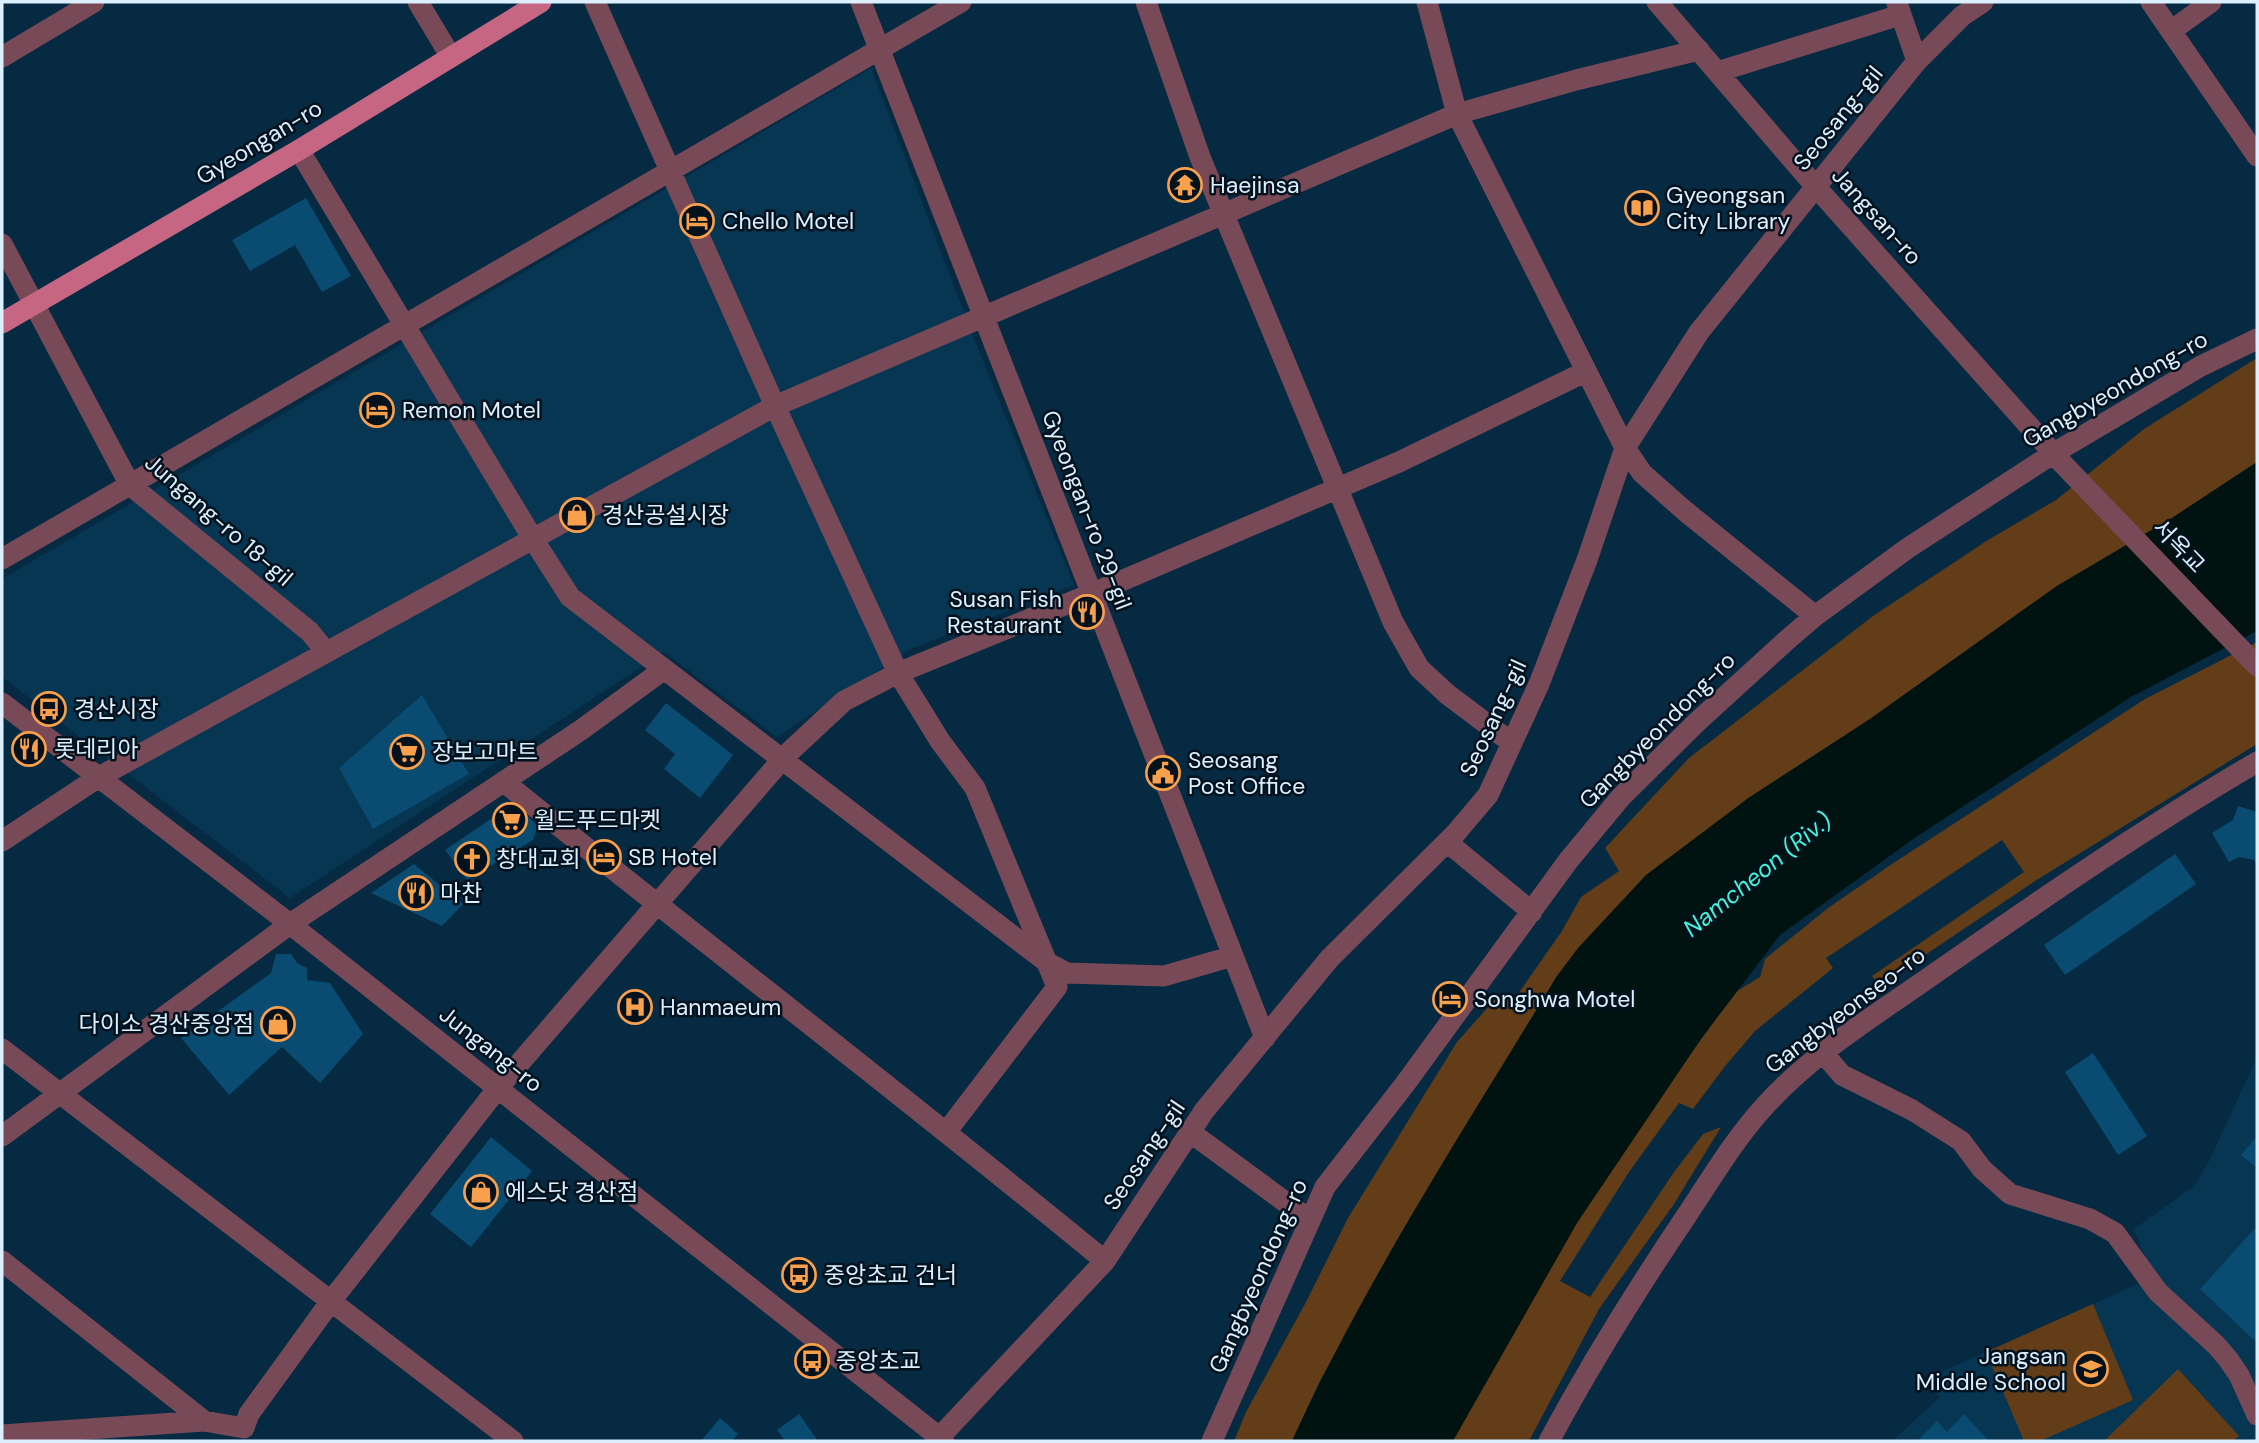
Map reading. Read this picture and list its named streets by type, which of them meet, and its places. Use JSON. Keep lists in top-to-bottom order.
{
  "streets": {
    "main road": ["Gyeongan-ro"],
    "street": [
      "Seosang-gil",
      "Jangsan-ro",
      "Gangbyeondong-ro",
      "Gyeongan-ro 29-gil",
      "Jungang-ro 18-gil",
      "서옥교",
      "Gangbyeonseo-ro",
      "Jungang-ro"
    ]
  },
  "crossings": [
    ["Seosang-gil", "Jangsan-ro"],
    ["Seosang-gil", "Gyeongan-ro 29-gil"],
    ["Seosang-gil", "Jungang-ro"],
    ["Gyeongan-ro", "Jungang-ro 18-gil"],
    ["Jangsan-ro", "Gangbyeondong-ro"],
    ["Jangsan-ro", "서옥교"],
    ["Gangbyeondong-ro", "서옥교"]
  ],
  "water": ["Namcheon (Riv.)"],
  "places": {
    "temple": ["Haejinsa"],
    "library": ["Gyeongsan City Library"],
    "hotel": [
      "Chello Motel",
      "Remon Motel",
      "SB Hotel",
      "Songhwa Motel"
    ],
    "shop": ["경산공설시장", "다이소 경산중앙점", "에스닷 경산점"],
    "restaurant": ["Susan Fish Restaurant", "롯데리아", "마찬"],
    "bus stop": ["경산시장", "중앙초교 건너", "중앙초교"],
    "supermarket": ["장보고마트", "월드푸드마켓"],
    "public building": ["Seosang Post Office"],
    "church": ["창대교회"],
    "hospital": ["Hanmaeum"],
    "school or university": ["Jangsan Middle School"]
  }
}
